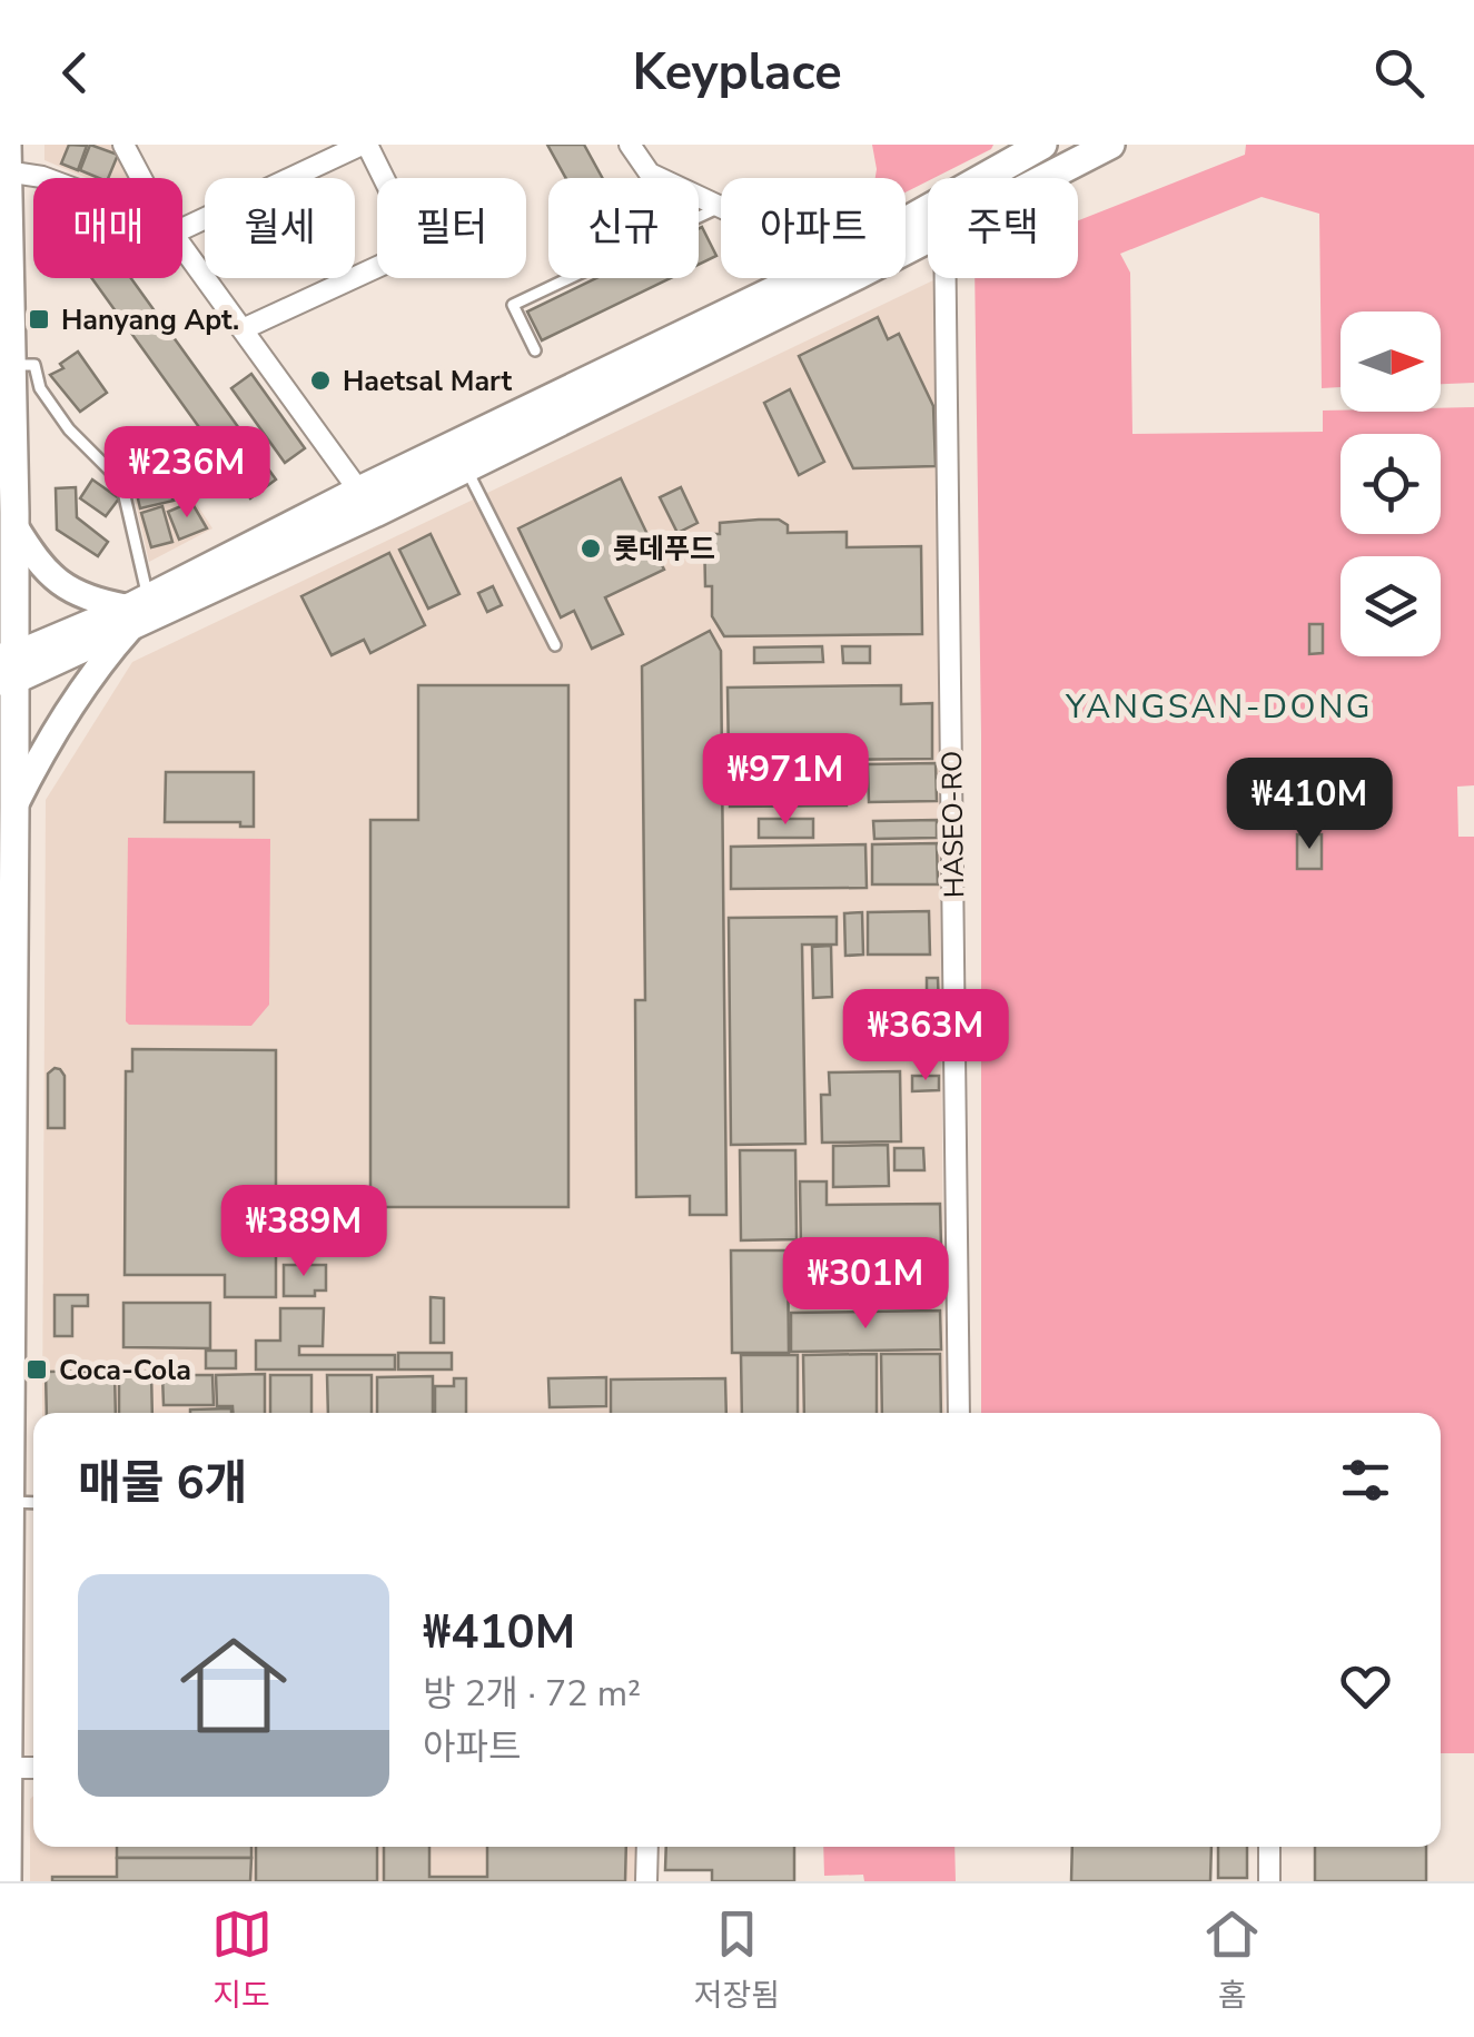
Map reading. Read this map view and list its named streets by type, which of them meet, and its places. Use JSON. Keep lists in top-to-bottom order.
{
  "streets": {
    "street": ["HASEO-RO"]
  },
  "districts": ["YANGSAN-DONG"],
  "places": {
    "transit": ["Hanyang Apt.", "Coca-Cola"],
    "other": ["Haetsal Mart", "롯데푸드"]
  },
  "north": "right",
  "page": {
    "header": "Keyplace",
    "chip": [
      "매매",
      "월세",
      "필터",
      "신규",
      "아파트",
      "주택"
    ],
    "price": [
      "₩236M",
      "₩971M",
      "₩410M",
      "₩363M",
      "₩389M",
      "₩301M"
    ],
    "heading": "매물 6개",
    "list": [
      {
        "name": "₩410M",
        "note": "방 2개 · 72 m² · 아파트"
      }
    ],
    "tabs": ["지도", "저장됨", "홈"]
  }
}
